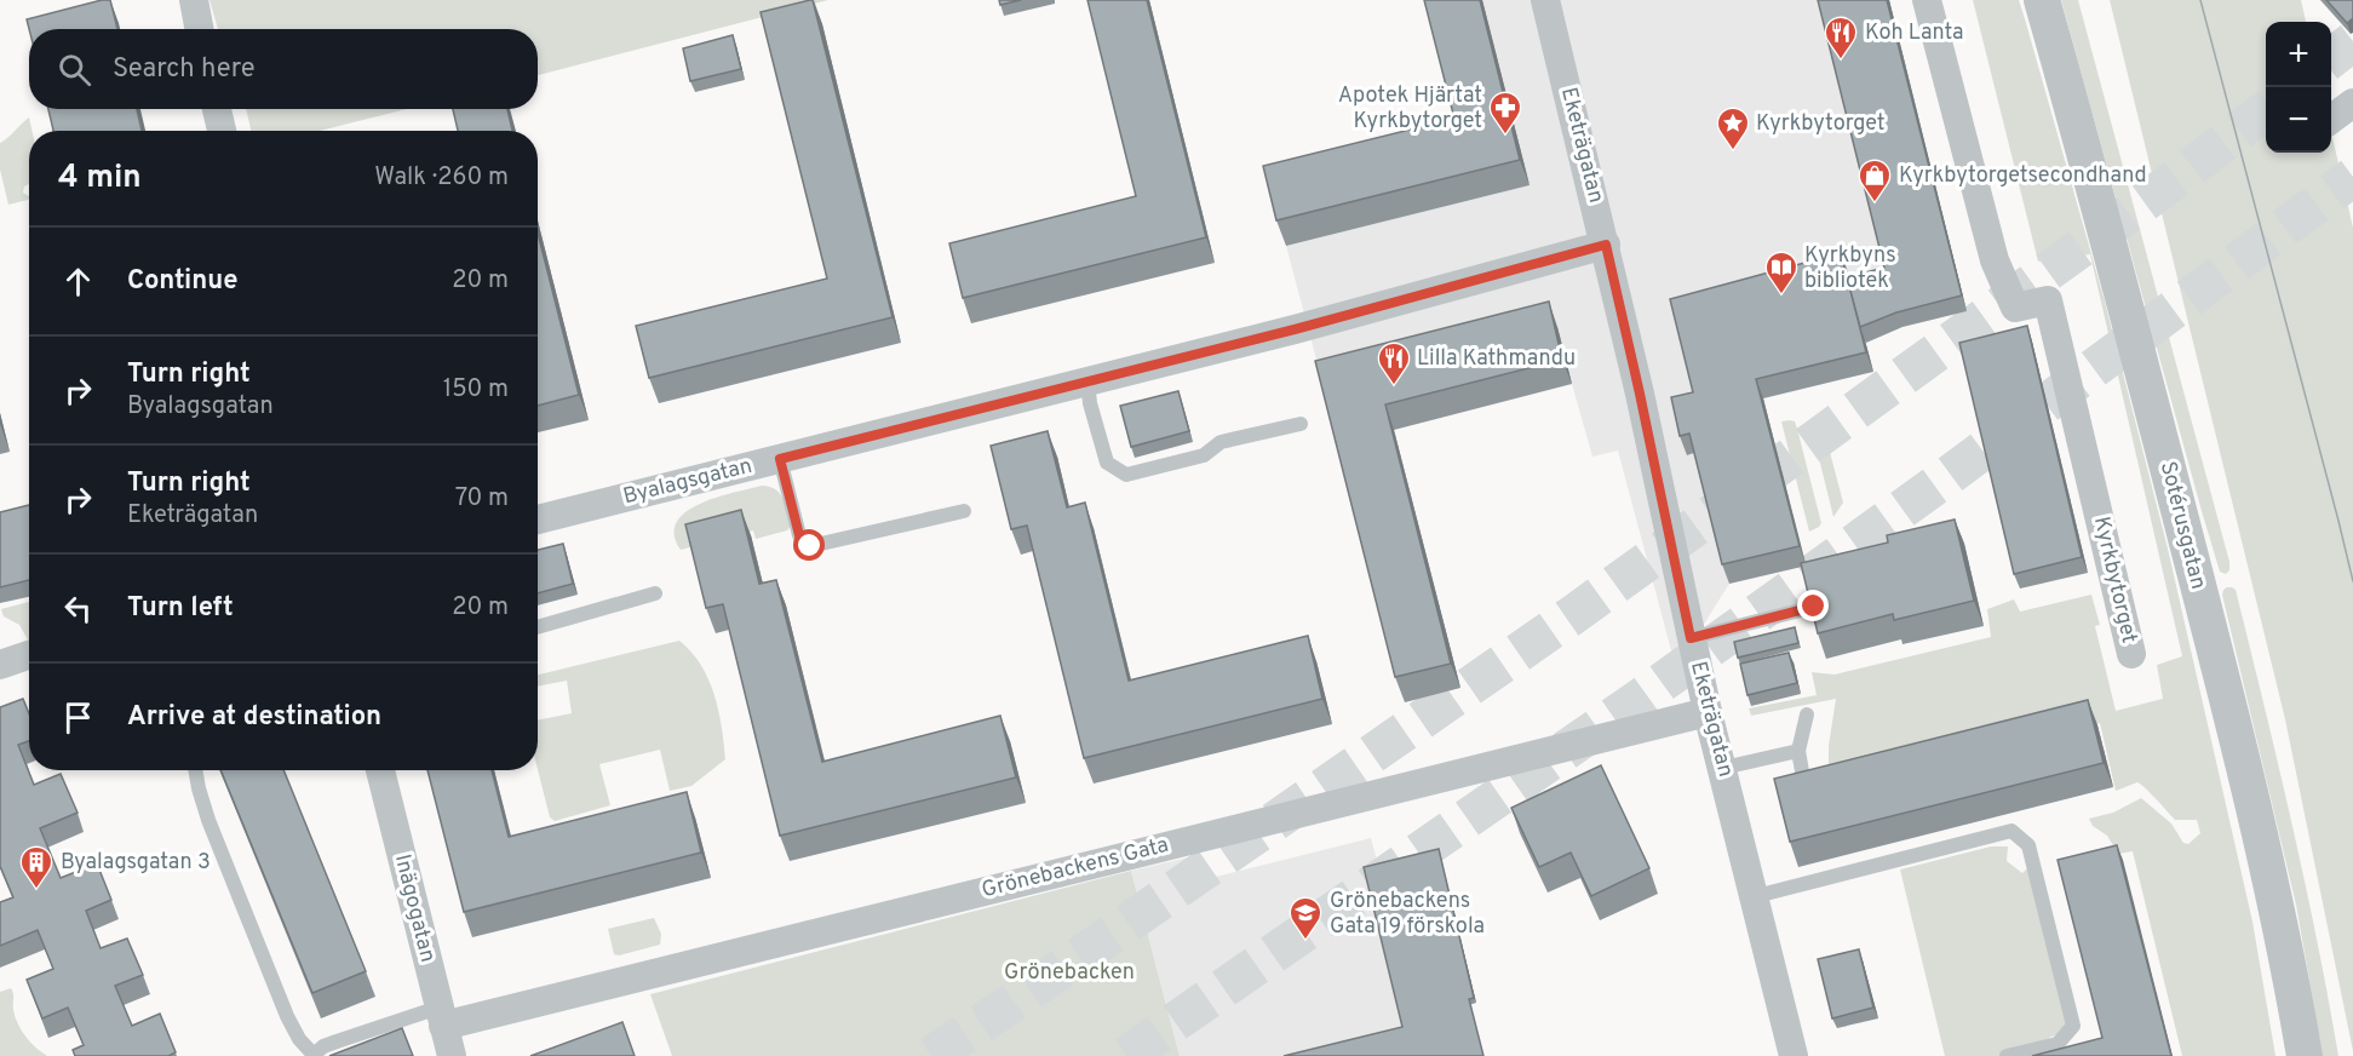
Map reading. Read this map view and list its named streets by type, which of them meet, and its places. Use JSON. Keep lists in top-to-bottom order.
{
  "streets": {
    "street": [
      "Eketrägatan",
      "Byalagsgatan",
      "Sotérusgatan",
      "Kyrkbytorget",
      "Grönebackens Gata",
      "Inägogatan"
    ]
  },
  "crossings": [
    ["Eketrägatan", "Byalagsgatan"],
    ["Eketrägatan", "Grönebackens Gata"],
    ["Grönebackens Gata", "Inägogatan"]
  ],
  "parks": ["Grönebacken"],
  "places": {
    "restaurant": ["Koh Lanta", "Lilla Kathmandu"],
    "pharmacy": ["Apotek Hjärtat Kyrkbytorget"],
    "place": ["Kyrkbytorget"],
    "shop": ["Kyrkbytorgetsecondhand"],
    "library": ["Kyrkbyns bibliotek"],
    "building": ["Byalagsgatan 3"],
    "school or university": ["Grönebackens Gata 19 förskola"]
  },
  "page": {
    "map_buttons": ["+", "−"],
    "search": "Search here",
    "heading": ["4 min", "Walk · 260 m"],
    "list": [
      ["Continue", "20 m"],
      ["Turn right", "Byalagsgatan", "150 m"],
      ["Turn right", "Eketrägatan", "70 m"],
      ["Turn left", "20 m"],
      "Arrive at destination"
    ]
  }
}
